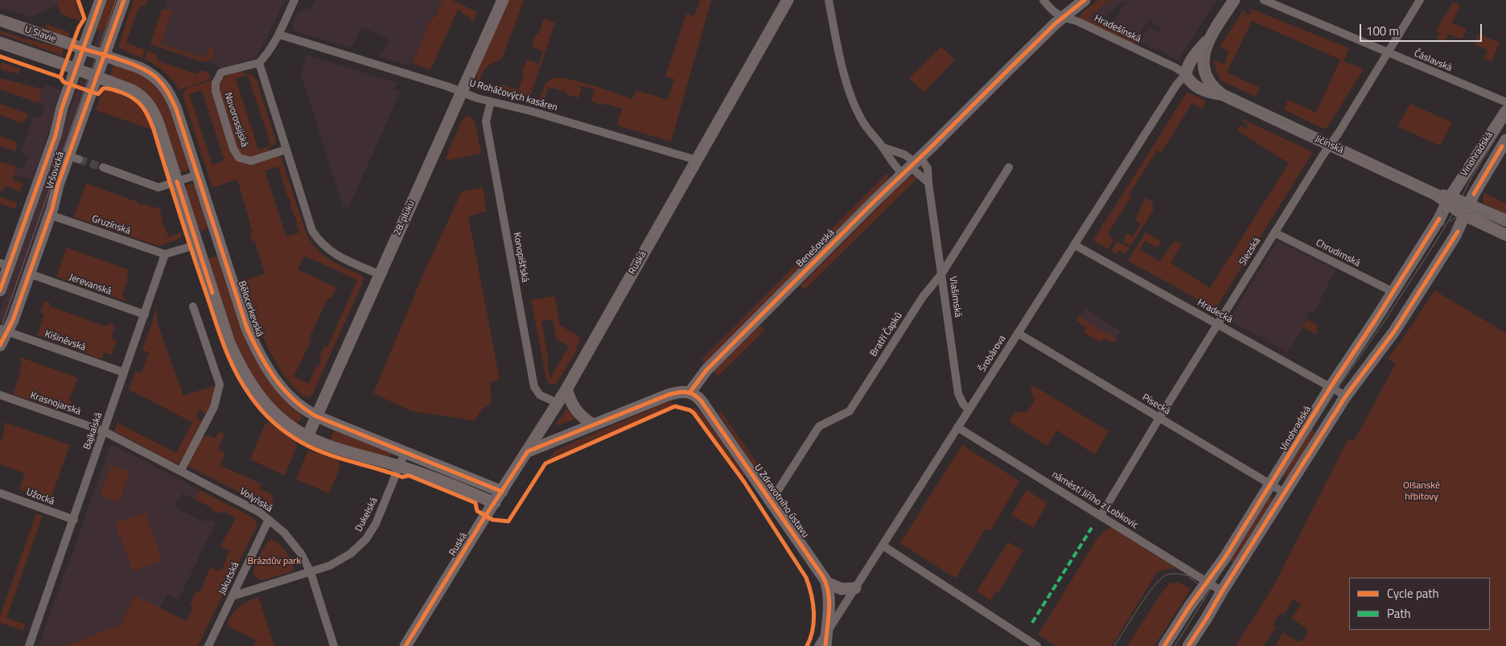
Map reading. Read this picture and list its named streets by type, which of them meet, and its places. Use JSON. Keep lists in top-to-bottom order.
{
  "streets": {
    "main road": [
      "U Slavie",
      "Jičínská",
      "Vinohradská",
      "Vršovická",
      "28. pluku",
      "Benešovská",
      "Ruská",
      "Bělocerkevská",
      "U Zdravotního ústavu"
    ],
    "street": [
      "Hradešínská",
      "Čáslavská",
      "U Roháčových kasáren",
      "Novorossijská",
      "Gruzínská",
      "Slezská",
      "Chrudimská",
      "Konopišťská",
      "Jerevanská",
      "Vlašimská",
      "Hradecká",
      "Bratří Čapků",
      "Kišiněvská",
      "Šrobárova",
      "Krasnojarská",
      "Písecká",
      "Bajkalská",
      "Užocká",
      "Volyňská",
      "náměstí Jiřího z Lobkovic",
      "Dukelská",
      "Jakutská"
    ]
  },
  "crossings": [
    ["Hradešínská", "Jičínská"],
    ["Hradešínská", "Benešovská"],
    ["Hradešínská", "Šrobárova"],
    ["U Slavie", "Vršovická"],
    ["U Slavie", "Bělocerkevská"],
    ["Čáslavská", "Slezská"],
    ["U Roháčových kasáren", "28. pluku"],
    ["U Roháčových kasáren", "Konopišťská"],
    ["U Roháčových kasáren", "Ruská"],
    ["Jičínská", "Vinohradská"],
    ["Jičínská", "Slezská"],
    ["Jičínská", "Šrobárova"],
    ["Vinohradská", "Chrudimská"],
    ["Vinohradská", "Hradecká"],
    ["Vinohradská", "Písecká"],
    ["Vinohradská", "náměstí Jiřího z Lobkovic"],
    ["Vršovická", "Gruzínská"],
    ["Vršovická", "Jerevanská"],
    ["Vršovická", "Bělocerkevská"],
    ["Vršovická", "Kišiněvská"],
    ["28. pluku", "Bělocerkevská"],
    ["Gruzínská", "Bajkalská"],
    ["Benešovská", "Vlašimská"],
    ["Benešovská", "U Zdravotního ústavu"],
    ["Slezská", "Chrudimská"],
    ["Slezská", "Hradecká"],
    ["Slezská", "Písecká"],
    ["Slezská", "náměstí Jiřího z Lobkovic"],
    ["Konopišťská", "Ruská"],
    ["Ruská", "Bělocerkevská"],
    ["Jerevanská", "Bajkalská"],
    ["Vlašimská", "Bratří Čapků"],
    ["Vlašimská", "Šrobárova"],
    ["Bělocerkevská", "Dukelská"],
    ["Hradecká", "Šrobárova"],
    ["Bratří Čapků", "U Zdravotního ústavu"],
    ["Kišiněvská", "Bajkalská"],
    ["Šrobárova", "Písecká"],
    ["Šrobárova", "náměstí Jiřího z Lobkovic"],
    ["Šrobárova", "U Zdravotního ústavu"],
    ["Krasnojarská", "Bajkalská"],
    ["Krasnojarská", "Volyňská"],
    ["Bajkalská", "Užocká"],
    ["Bajkalská", "Volyňská"],
    ["Volyňská", "Dukelská"],
    ["Volyňská", "Jakutská"],
    ["Dukelská", "Jakutská"]
  ],
  "parks": ["Olšanské hřbitovy", "Brázdův park"],
  "legend": ["Cycle path", "Path"],
  "scale_bar": "100 m"
}
